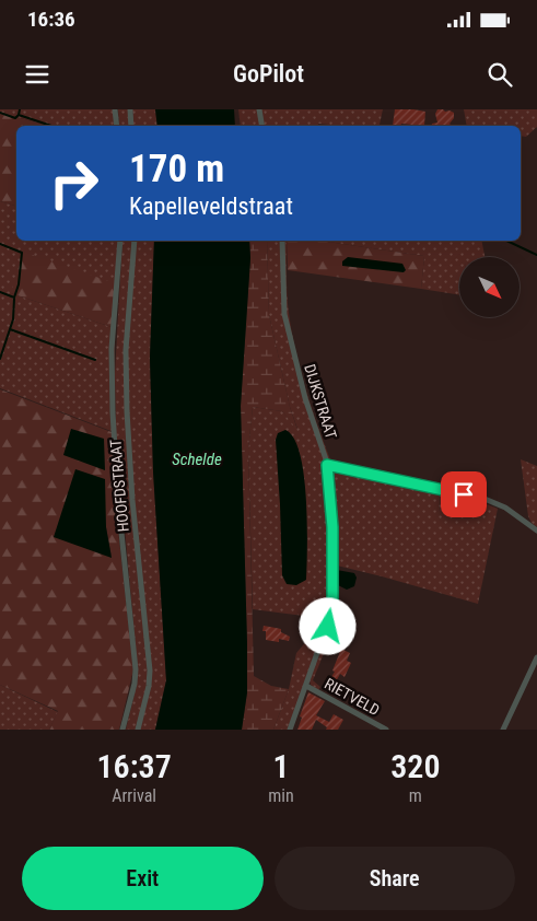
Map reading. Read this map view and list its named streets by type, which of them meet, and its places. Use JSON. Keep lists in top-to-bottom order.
{
  "streets": {
    "street": ["DIJKSTRAAT", "HOOFDSTRAAT", "RIETVELD"]
  },
  "crossings": [
    ["DIJKSTRAAT", "RIETVELD"]
  ],
  "water": ["Schelde"],
  "north": "bottom right",
  "page": {
    "status": "16:36",
    "header": "GoPilot",
    "turn": ["170 m", "Kapelleveldstraat"],
    "eta": [
      "16:37",
      "Arrival",
      "1",
      "min",
      "320",
      "m"
    ],
    "buttons": ["Exit", "Share"]
  }
}
